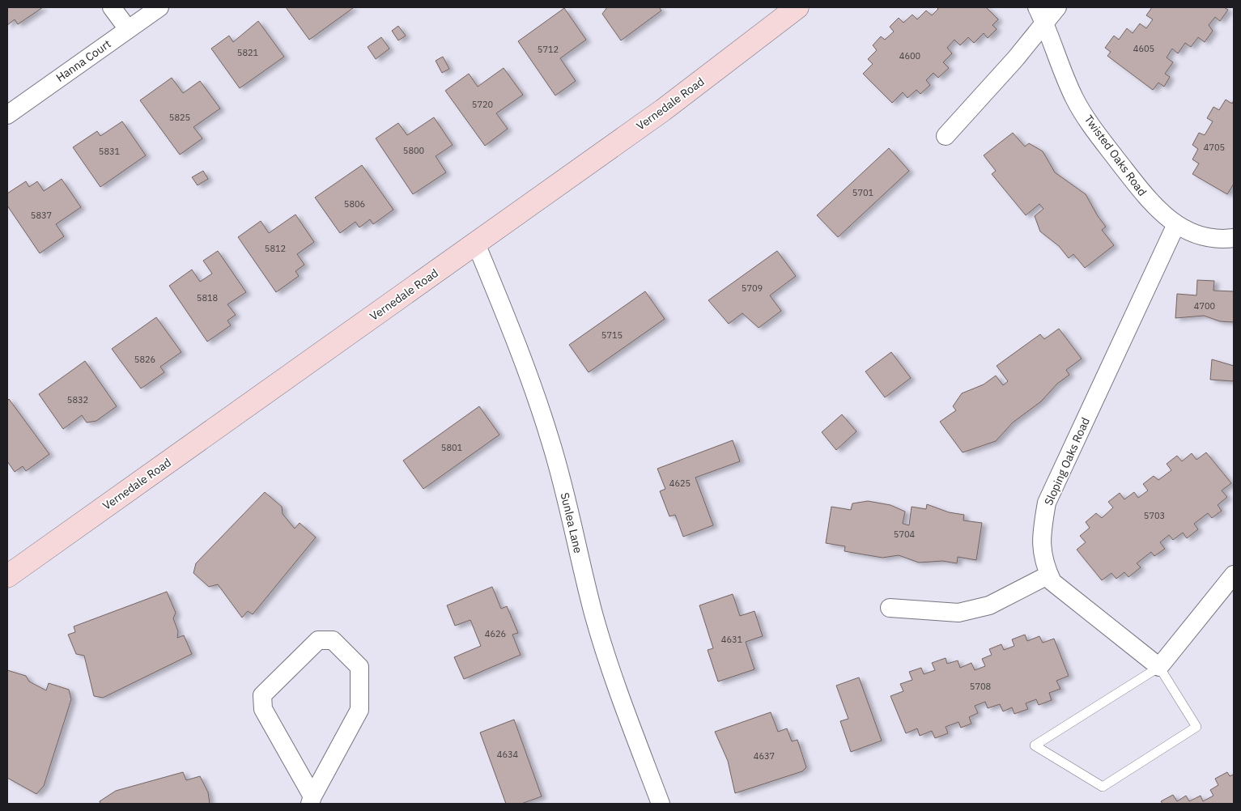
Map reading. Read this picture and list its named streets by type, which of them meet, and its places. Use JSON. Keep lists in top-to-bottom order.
{
  "streets": {
    "street": [
      "Hanna Court",
      "Vernedale Road",
      "Twisted Oaks Road",
      "Sloping Oaks Road",
      "Sunlea Lane"
    ]
  },
  "crossings": [
    ["Vernedale Road", "Sunlea Lane"],
    ["Twisted Oaks Road", "Sloping Oaks Road"]
  ],
  "house_numbers": [
    "4605",
    "5712",
    "5821",
    "4600",
    "5720",
    "5825",
    "4705",
    "5800",
    "5831",
    "5701",
    "5806",
    "5837",
    "5812",
    "5709",
    "5818",
    "4700",
    "5715",
    "5826",
    "5832",
    "5801",
    "4625",
    "5703",
    "5704",
    "4626",
    "4631",
    "5708",
    "4634",
    "4637"
  ]
}
